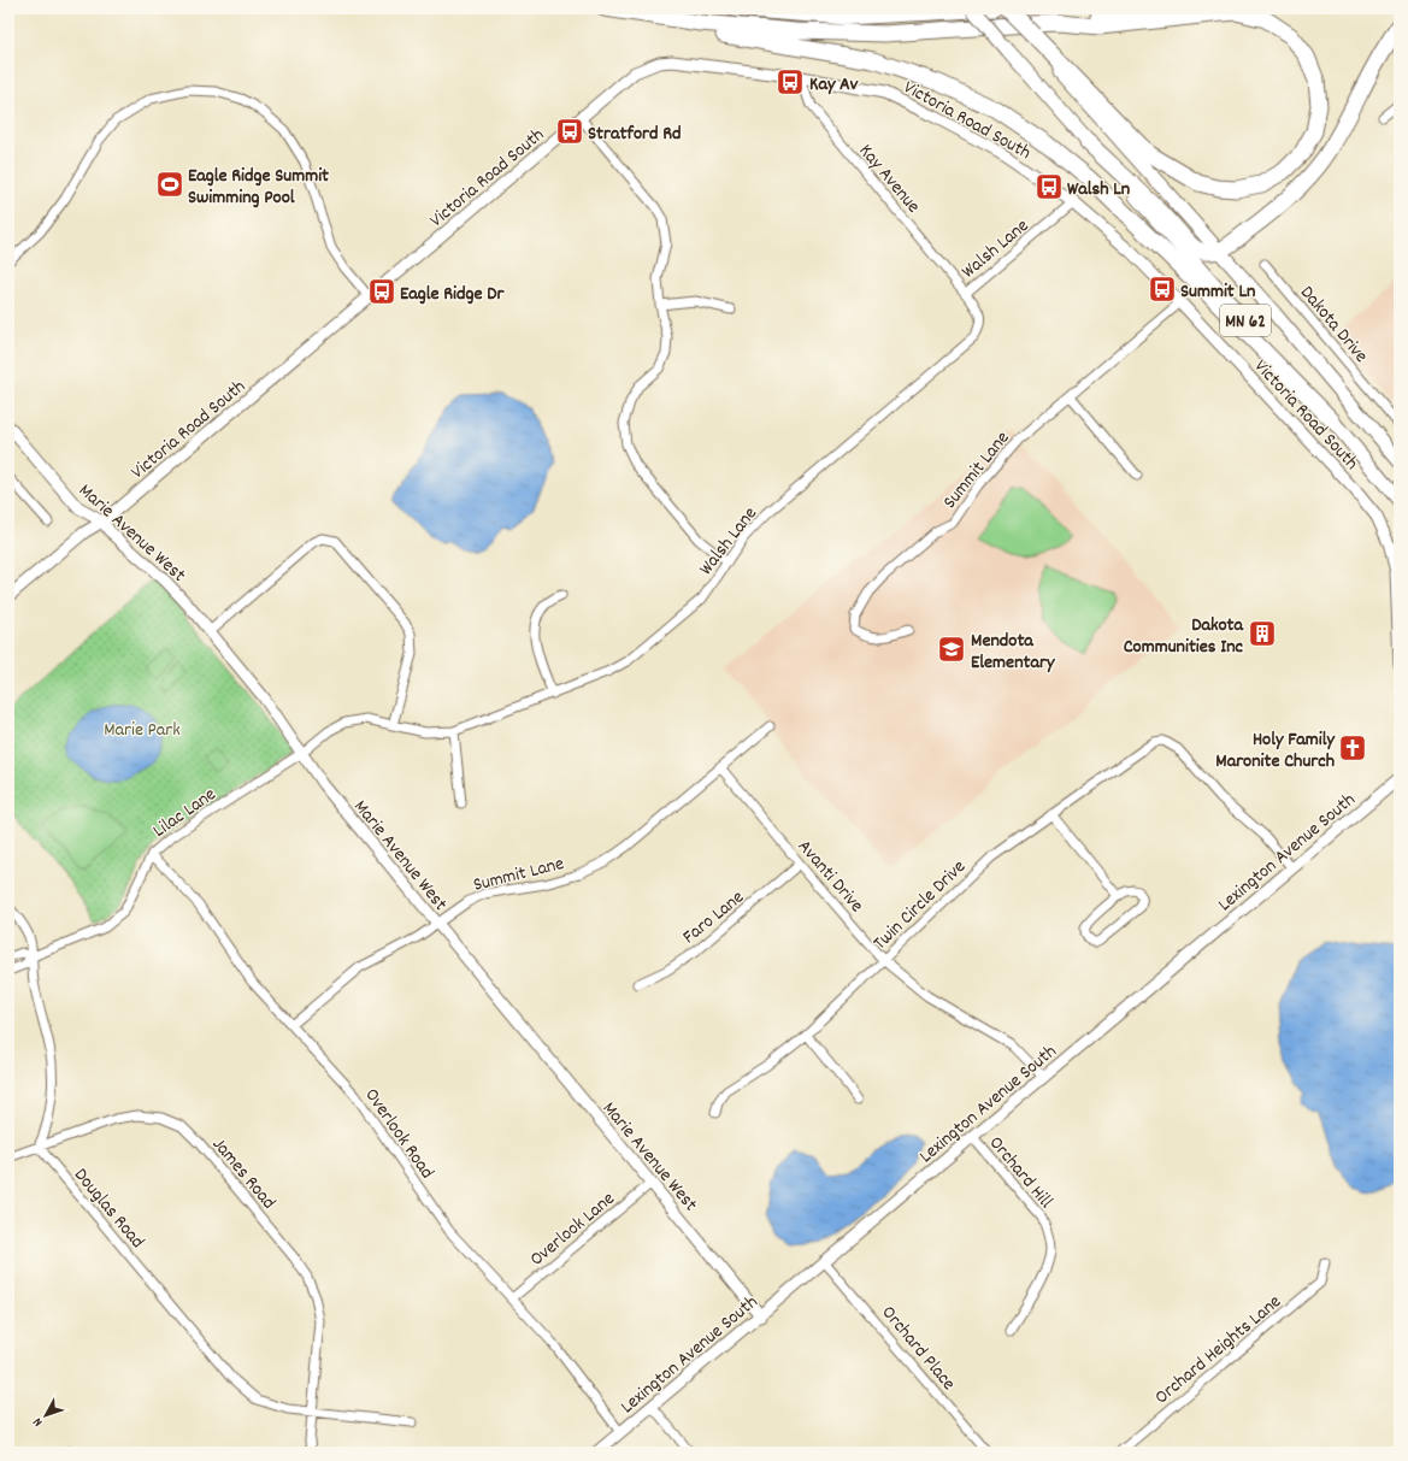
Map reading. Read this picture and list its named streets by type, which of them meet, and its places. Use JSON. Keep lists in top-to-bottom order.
{
  "streets": {
    "highway": ["MN 62"],
    "street": [
      "Victoria Road South",
      "Kay Avenue",
      "Walsh Lane",
      "Dakota Drive",
      "Summit Lane",
      "Marie Avenue West",
      "Lilac Lane",
      "Lexington Avenue South",
      "Avanti Drive",
      "Twin Circle Drive",
      "Faro Lane",
      "Overlook Road",
      "Orchard Hill",
      "James Road",
      "Douglas Road",
      "Overlook Lane",
      "Orchard Place",
      "Orchard Heights Lane"
    ]
  },
  "crossings": [
    ["Victoria Road South", "Kay Avenue"],
    ["Victoria Road South", "Walsh Lane"],
    ["Victoria Road South", "Summit Lane"],
    ["Victoria Road South", "Marie Avenue West"],
    ["Kay Avenue", "Walsh Lane"],
    ["Walsh Lane", "Marie Avenue West"],
    ["Walsh Lane", "Lilac Lane"],
    ["Summit Lane", "Marie Avenue West"],
    ["Summit Lane", "Avanti Drive"],
    ["Summit Lane", "Overlook Road"],
    ["Marie Avenue West", "Lilac Lane"],
    ["Marie Avenue West", "Lexington Avenue South"],
    ["Marie Avenue West", "Overlook Lane"],
    ["Lilac Lane", "Overlook Road"],
    ["Lexington Avenue South", "Avanti Drive"],
    ["Lexington Avenue South", "Twin Circle Drive"],
    ["Lexington Avenue South", "Overlook Road"],
    ["Lexington Avenue South", "Orchard Hill"],
    ["Lexington Avenue South", "Orchard Place"],
    ["Avanti Drive", "Twin Circle Drive"],
    ["Avanti Drive", "Faro Lane"],
    ["Overlook Road", "Overlook Lane"],
    ["James Road", "Douglas Road"]
  ],
  "parks": ["Marie Park"],
  "places": {
    "bus stop": [
      "Kay Av",
      "Stratford Rd",
      "Walsh Ln",
      "Summit Ln",
      "Eagle Ridge Dr"
    ],
    "sports": ["Eagle Ridge Summit Swimming Pool"],
    "building": ["Dakota Communities Inc"],
    "school or university": ["Mendota Elementary"],
    "church": ["Holy Family Maronite Church"]
  },
  "north": "bottom left"
}
